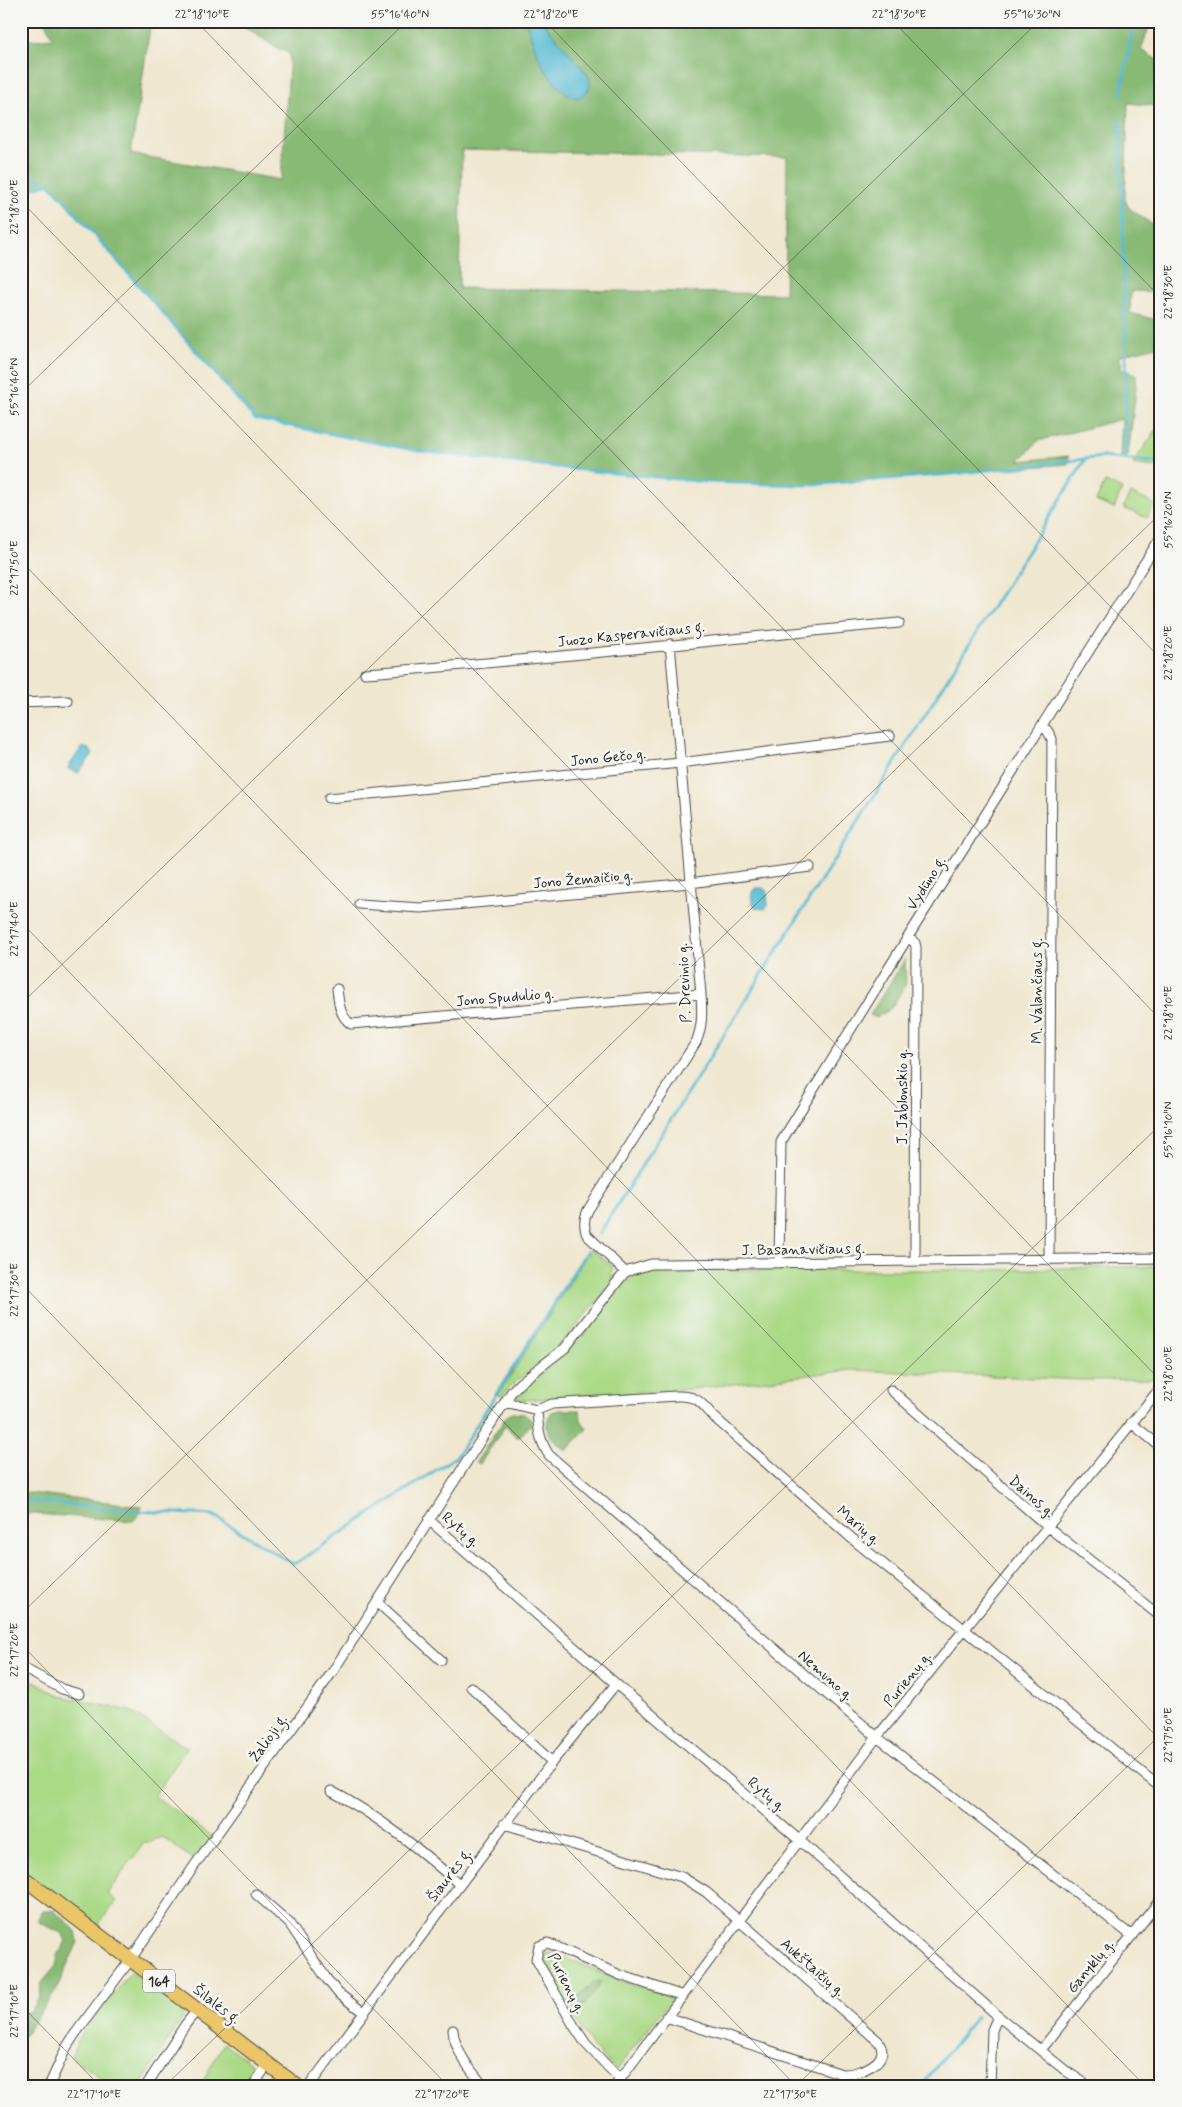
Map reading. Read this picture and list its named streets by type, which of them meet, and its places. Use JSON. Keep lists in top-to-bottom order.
{
  "streets": {
    "main road": ["164", "Šilalės g."],
    "street": [
      "Juozo Kasperavičiaus g.",
      "Jono Gečo g.",
      "Jono Žemaičio g.",
      "Vydūno g.",
      "P. Drevinio g.",
      "M. Valančiaus g.",
      "Jono Spudulio g.",
      "J. Jablonskio g.",
      "J. Basanavičiaus g.",
      "Dainos g.",
      "Marių g.",
      "Rytų g.",
      "Nemuno g.",
      "Purienų g.",
      "Žalioji g.",
      "Šiaurės g.",
      "Ganyklų g.",
      "Aukštaičių g."
    ]
  },
  "crossings": [
    ["Juozo Kasperavičiaus g.", "P. Drevinio g."],
    ["Jono Gečo g.", "P. Drevinio g."],
    ["Jono Žemaičio g.", "P. Drevinio g."],
    ["Vydūno g.", "M. Valančiaus g."],
    ["Vydūno g.", "J. Jablonskio g."],
    ["Vydūno g.", "J. Basanavičiaus g."],
    ["P. Drevinio g.", "Jono Spudulio g."],
    ["P. Drevinio g.", "J. Basanavičiaus g."],
    ["M. Valančiaus g.", "J. Basanavičiaus g."],
    ["J. Jablonskio g.", "J. Basanavičiaus g."],
    ["Dainos g.", "Purienų g."],
    ["Marių g.", "Nemuno g."],
    ["Marių g.", "Purienų g."],
    ["Marių g.", "Žalioji g."],
    ["Rytų g.", "Purienų g."],
    ["Rytų g.", "Žalioji g."],
    ["Rytų g.", "Šiaurės g."],
    ["Rytų g.", "Ganyklų g."],
    ["Nemuno g.", "Purienų g."],
    ["Nemuno g.", "Ganyklų g."],
    ["Purienų g.", "Aukštaičių g."],
    ["Žalioji g.", "Šilalės g."],
    ["Šiaurės g.", "Aukštaičių g."]
  ],
  "coordinates": [
    "22°18'10\"E",
    "55°16'40\"N",
    "22°18'20\"E",
    "22°18'30\"E",
    "55°16'30\"N",
    "22°18'00\"E",
    "55°16'20\"N",
    "22°17'50\"E",
    "22°17'40\"E",
    "55°16'10\"N",
    "22°17'30\"E",
    "22°17'20\"E",
    "22°17'10\"E"
  ]
}
